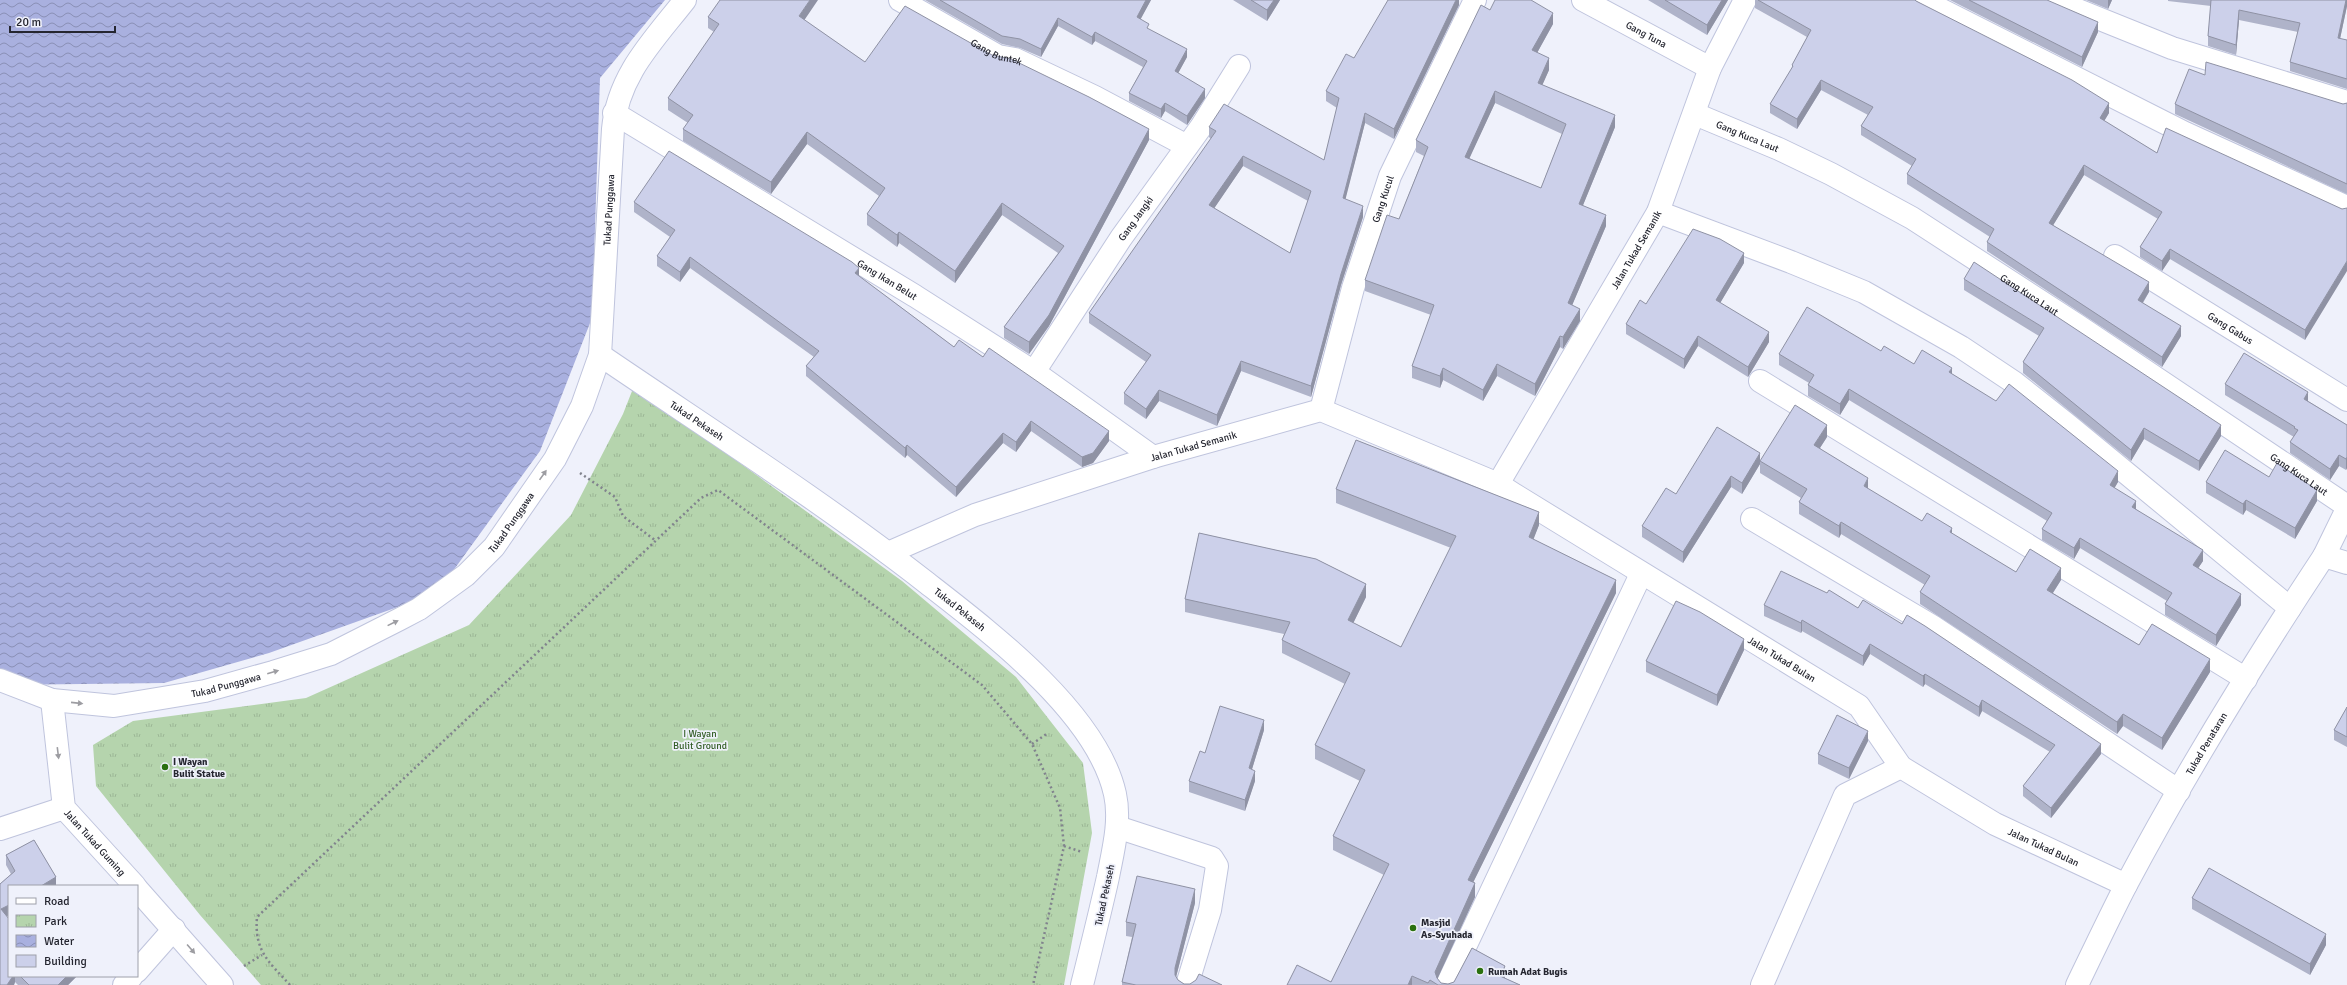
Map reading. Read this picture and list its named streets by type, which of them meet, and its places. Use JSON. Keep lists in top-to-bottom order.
{
  "streets": {
    "street": [
      "Gang Tuna",
      "Gang Buntek",
      "Gang Kuca Laut",
      "Gang Kucul",
      "Tukad Punggawa",
      "Gang Jangki",
      "Jalan Tukad Semanik",
      "Gang Ikan Belut",
      "Gang Gabus",
      "Tukad Pekaseh",
      "Jalan Tukad Bulan",
      "Tukad Penataran",
      "Jalan Tukad Guming"
    ]
  },
  "crossings": [
    ["Gang Tuna", "Jalan Tukad Semanik"],
    ["Gang Buntek", "Gang Jangki"],
    ["Gang Kuca Laut", "Jalan Tukad Semanik"],
    ["Gang Kucul", "Jalan Tukad Semanik"],
    ["Tukad Punggawa", "Gang Ikan Belut"],
    ["Tukad Punggawa", "Tukad Pekaseh"],
    ["Tukad Punggawa", "Jalan Tukad Guming"],
    ["Gang Jangki", "Gang Ikan Belut"],
    ["Jalan Tukad Semanik", "Gang Ikan Belut"],
    ["Jalan Tukad Semanik", "Tukad Pekaseh"],
    ["Jalan Tukad Bulan", "Tukad Penataran"]
  ],
  "one_way": ["Tukad Punggawa", "Jalan Tukad Guming"],
  "parks": ["I Wayan Bulit Ground"],
  "places": ["I Wayan Bulit Statue", "Masjid As-Syuhada", "Rumah Adat Bugis"],
  "legend": [
    "Road",
    "Park",
    "Water",
    "Building"
  ],
  "scale_bar": "20 m"
}
